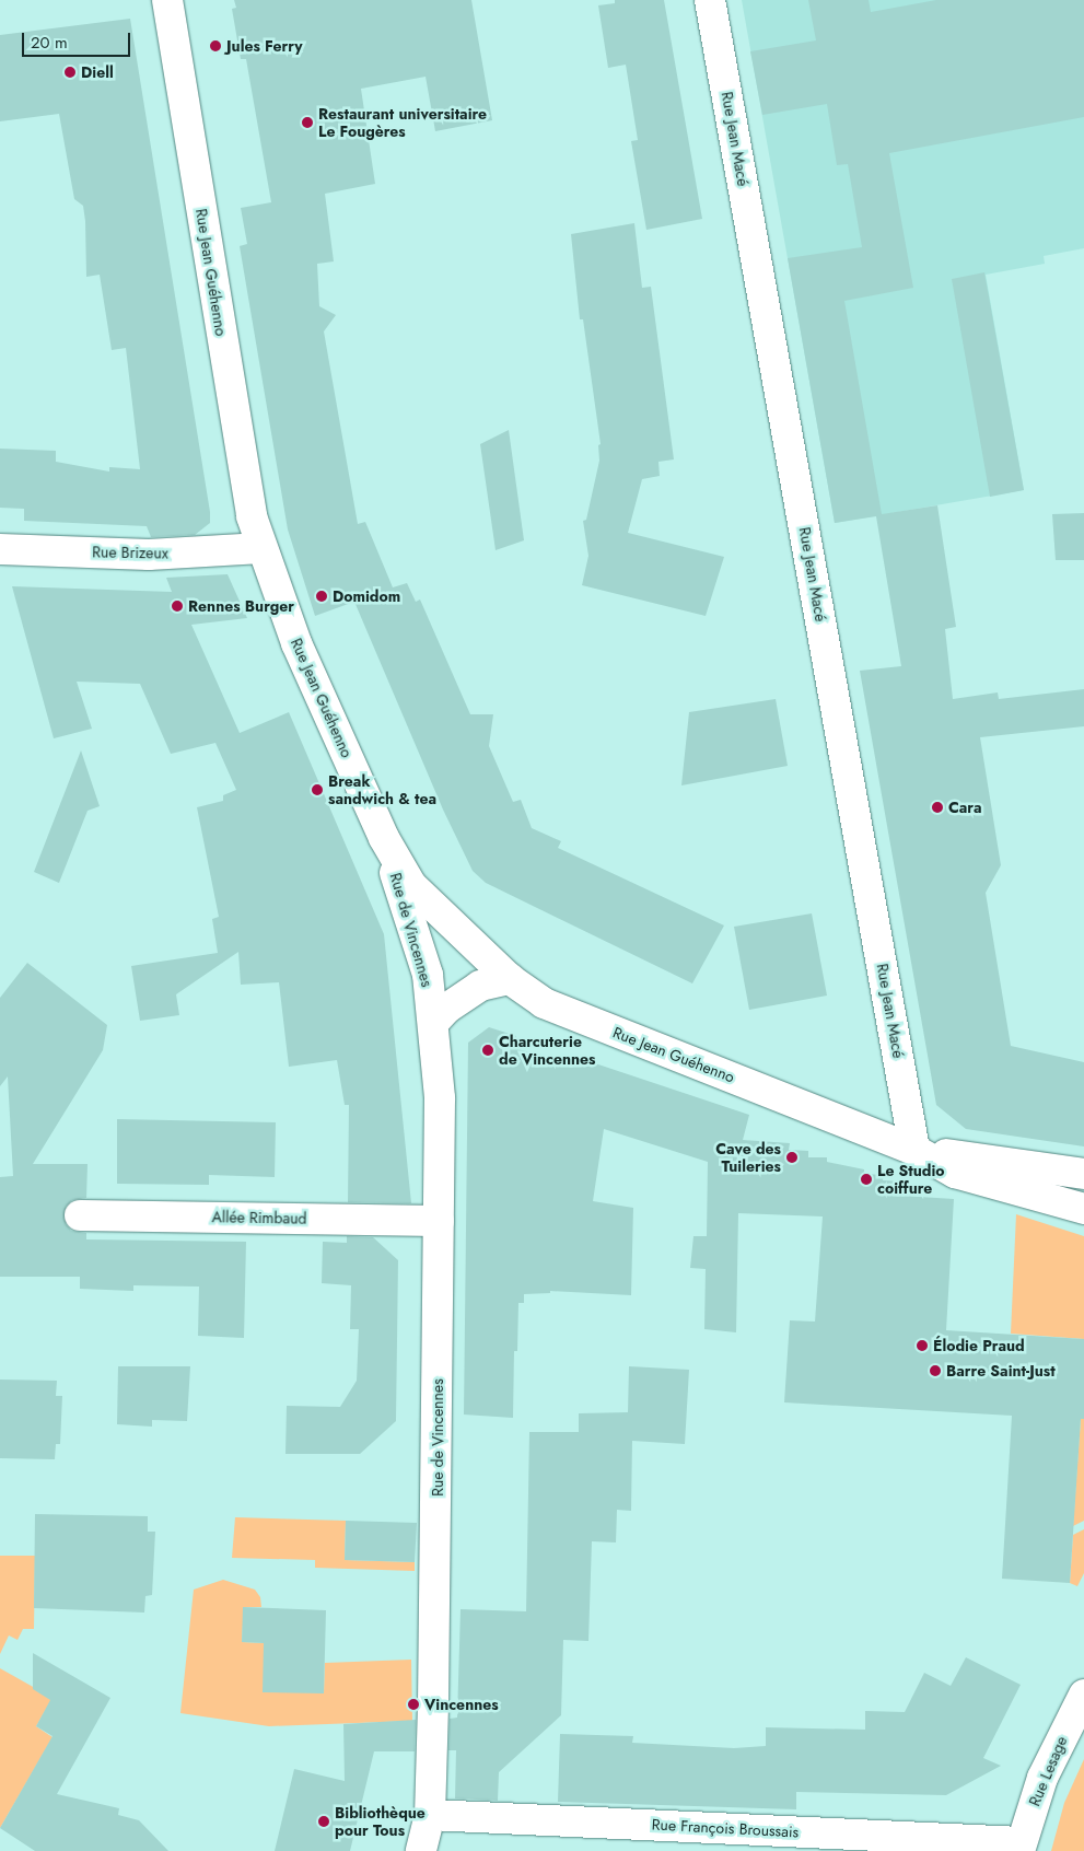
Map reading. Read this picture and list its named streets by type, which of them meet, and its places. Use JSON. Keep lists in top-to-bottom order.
{
  "streets": {
    "main road": [
      "Rue Jean Macé",
      "Rue Jean Guéhenno",
      "Rue Brizeux",
      "Rue de Vincennes",
      "Allée Rimbaud",
      "Rue Lesage",
      "Rue François Broussais"
    ]
  },
  "crossings": [
    ["Rue Jean Macé", "Rue Jean Guéhenno"],
    ["Rue Jean Guéhenno", "Rue Brizeux"],
    ["Rue Jean Guéhenno", "Rue de Vincennes"],
    ["Rue de Vincennes", "Allée Rimbaud"],
    ["Rue de Vincennes", "Rue François Broussais"],
    ["Rue Lesage", "Rue François Broussais"]
  ],
  "places": [
    "Jules Ferry",
    "Diell",
    "Restaurant universitaire Le Fougères",
    "Domidom",
    "Rennes Burger",
    "Break sandwich & tea",
    "Cara",
    "Charcuterie de Vincennes",
    "Cave des Tuileries",
    "Le Studio coiffure",
    "Élodie Praud",
    "Barre Saint-Just",
    "Vincennes",
    "Bibliothèque pour Tous"
  ],
  "scale_bar": "20 m"
}
